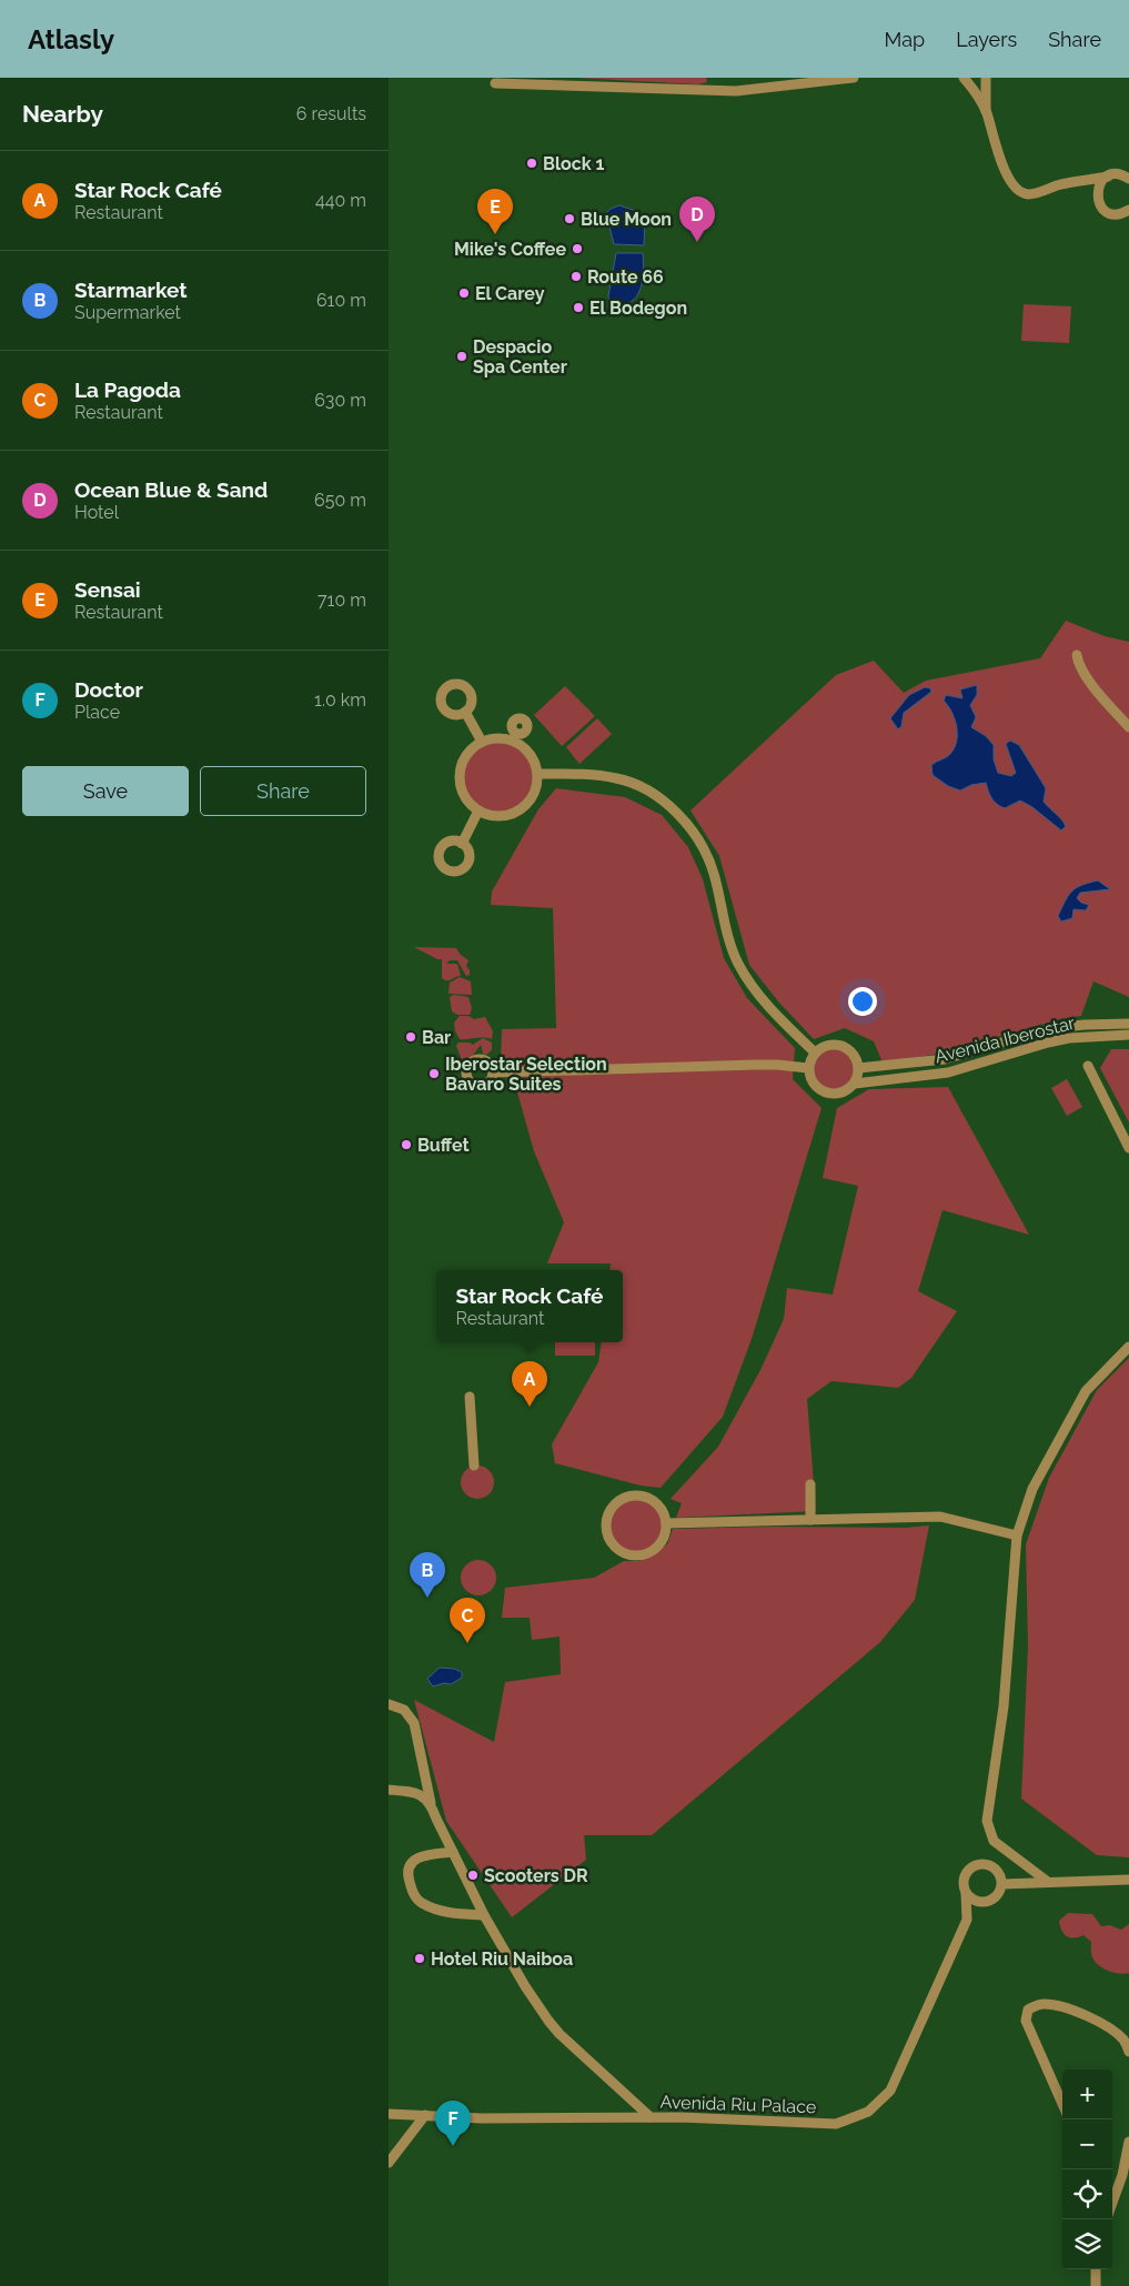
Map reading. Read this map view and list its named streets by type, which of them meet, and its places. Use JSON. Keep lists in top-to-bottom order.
{
  "streets": {
    "street": ["Avenida Iberostar", "Avenida Riu Palace"]
  },
  "places": [
    "Block 1",
    "Blue Moon",
    "Mike's Coffee",
    "Route 66",
    "El Carey",
    "El Bodegon",
    "Despacio Spa Center",
    "Bar",
    "Iberostar Selection Bavaro Suites",
    "Buffet",
    "Scooters DR",
    "Hotel Riu Naiboa"
  ],
  "page": {
    "header": "Atlasly",
    "nav": ["Map", "Layers", "Share"],
    "heading": ["Nearby", "6 results"],
    "list": [
      {
        "mark": "A",
        "name": "Star Rock Café",
        "note": "Restaurant",
        "value": "440 m"
      },
      {
        "mark": "B",
        "name": "Starmarket",
        "note": "Supermarket",
        "value": "610 m"
      },
      {
        "mark": "C",
        "name": "La Pagoda",
        "note": "Restaurant",
        "value": "630 m"
      },
      {
        "mark": "D",
        "name": "Ocean Blue & Sand",
        "note": "Hotel",
        "value": "650 m"
      },
      {
        "mark": "E",
        "name": "Sensai",
        "note": "Restaurant",
        "value": "710 m"
      },
      {
        "mark": "F",
        "name": "Doctor",
        "note": "Place",
        "value": "1.0 km"
      }
    ],
    "pins": [
      "E",
      "D",
      "A",
      "B",
      "C",
      "F"
    ],
    "buttons": ["Save", "Share"],
    "popup": ["Star Rock Café", "Restaurant"],
    "map_buttons": ["+", "−"]
  }
}
